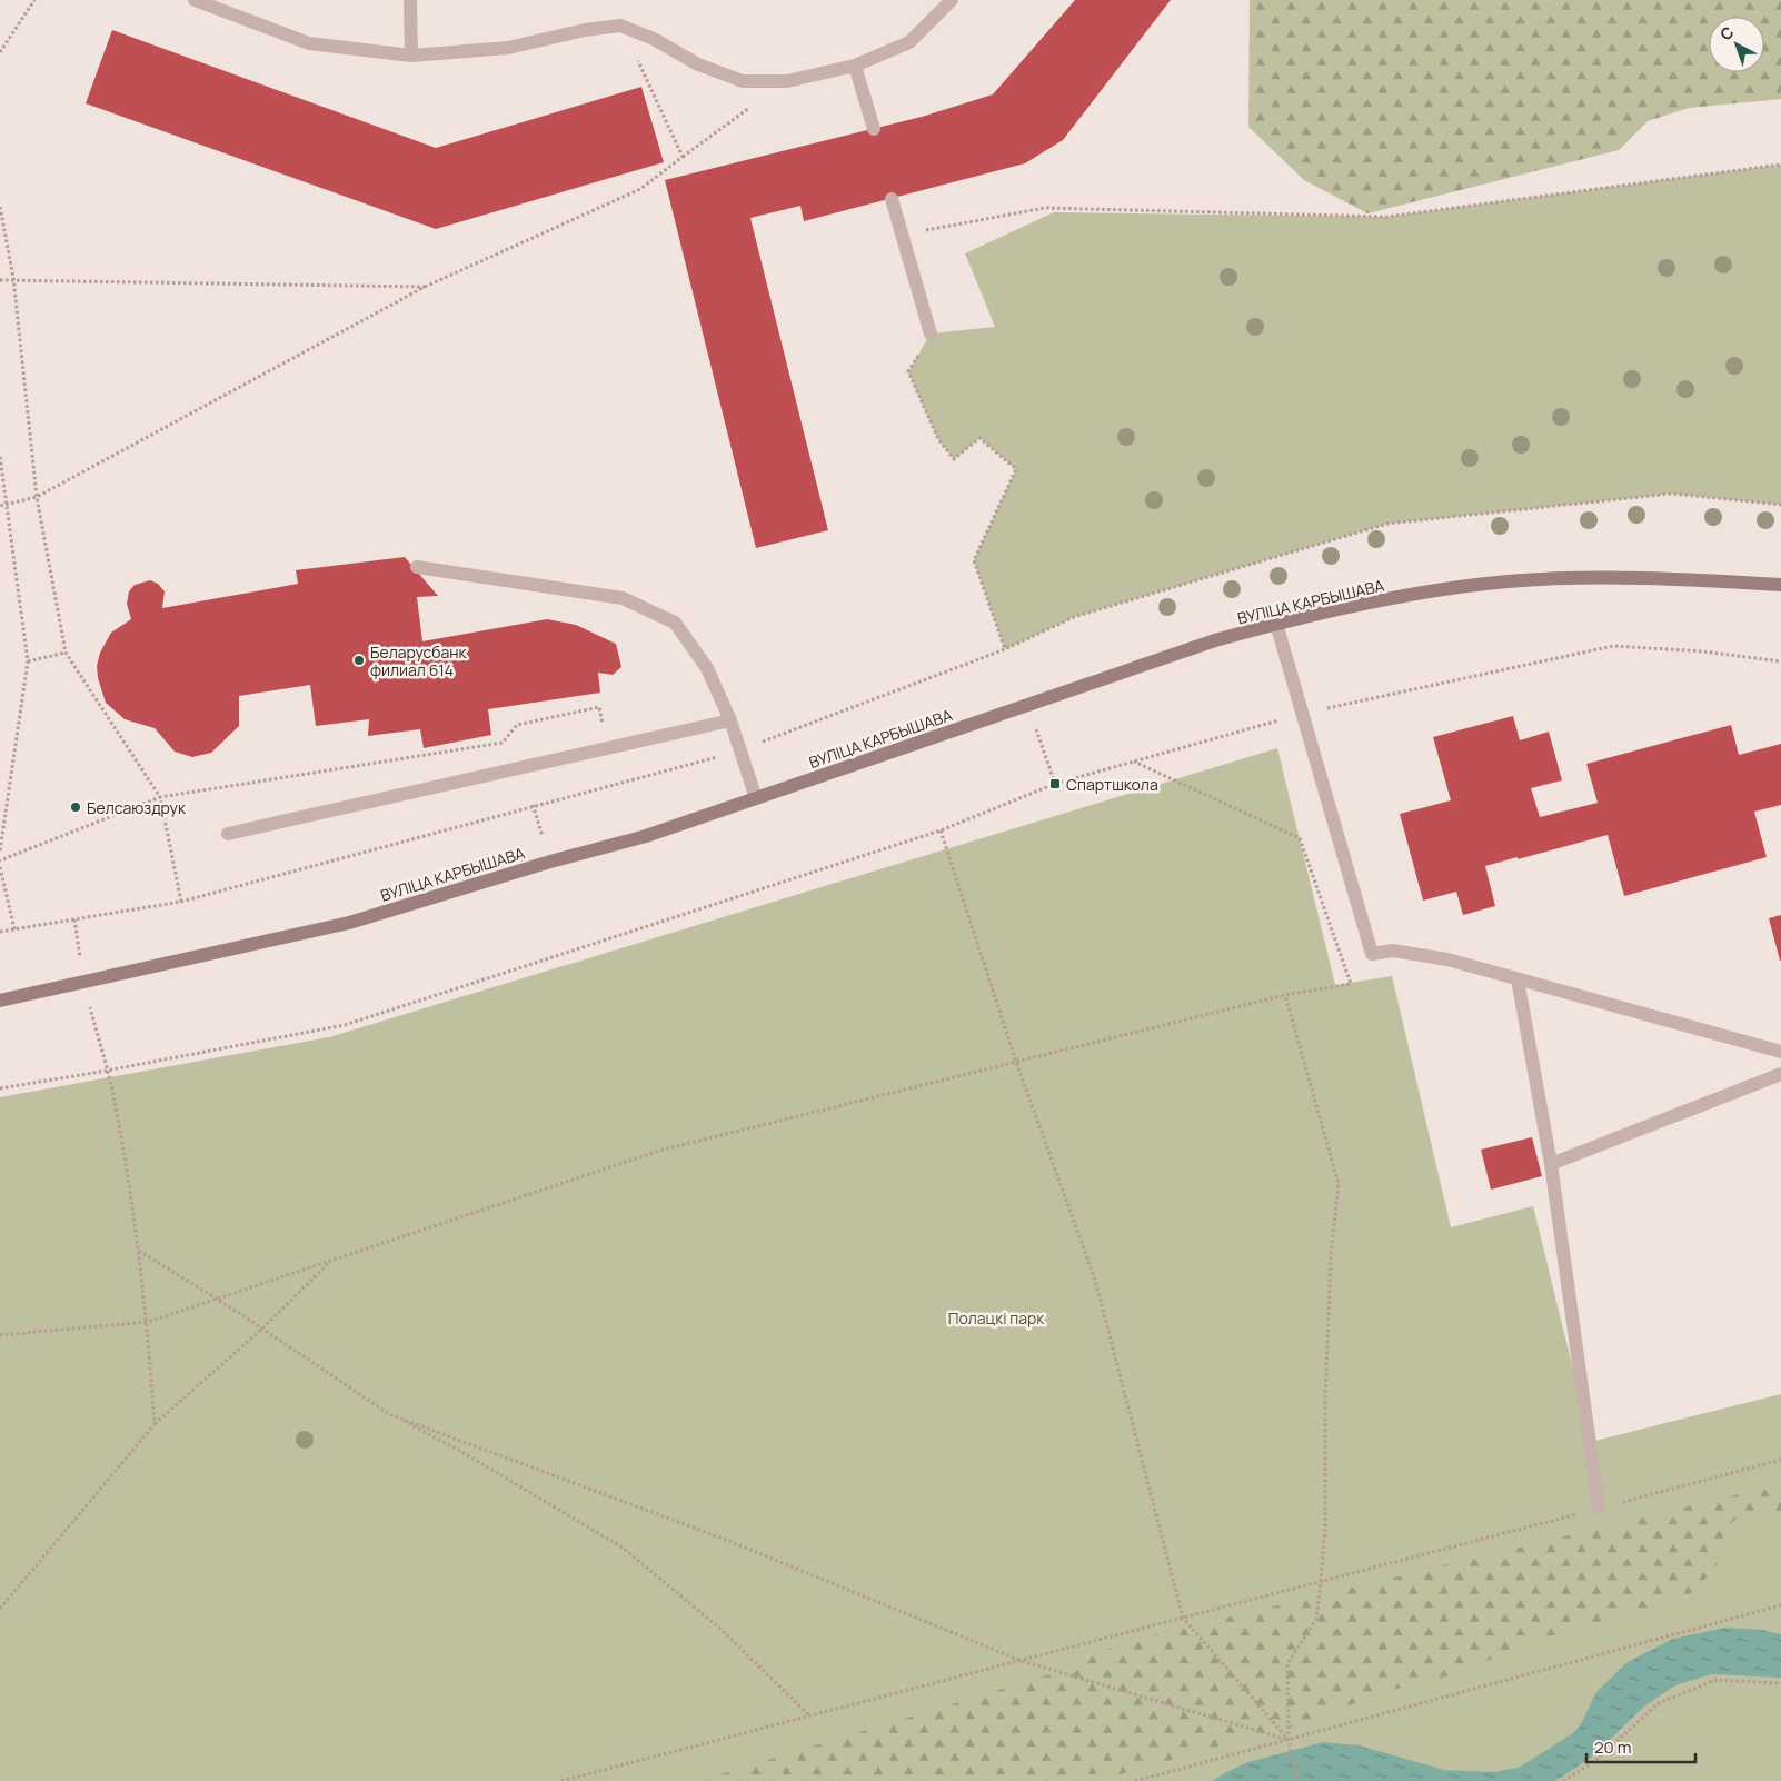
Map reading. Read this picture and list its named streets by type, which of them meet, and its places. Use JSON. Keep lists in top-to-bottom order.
{
  "streets": {
    "main road": ["ВУЛІЦА КАРБЫШАВА"]
  },
  "parks": ["Полацкі парк"],
  "places": {
    "other": ["Беларусбанк филиал 614", "Белсаюздрук"],
    "transit": ["Спартшкола"]
  },
  "scale_bar": "20 m",
  "north": "top left"
}
